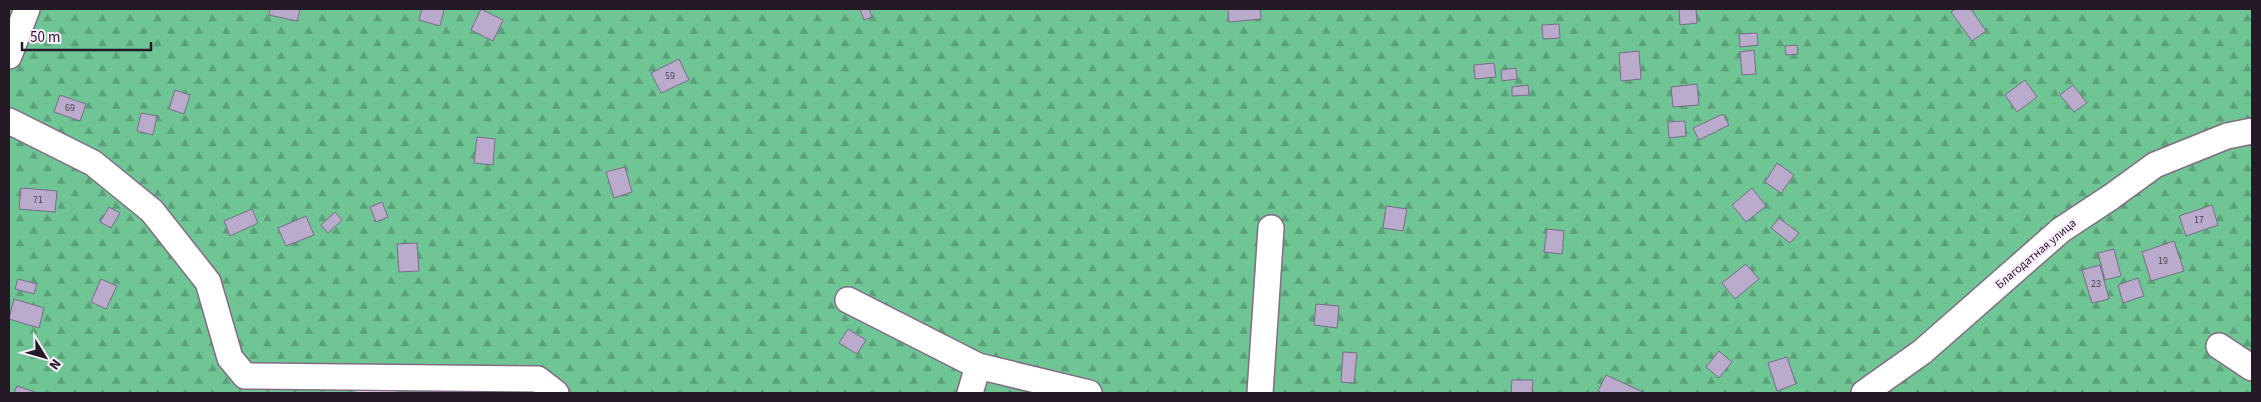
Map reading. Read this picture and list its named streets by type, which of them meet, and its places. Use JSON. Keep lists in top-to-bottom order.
{
  "streets": {
    "street": ["Благодатная улица"]
  },
  "house_numbers": [
    "59",
    "69",
    "71",
    "17",
    "19",
    "23"
  ],
  "scale_bar": "50 m",
  "north": "bottom right"
}
